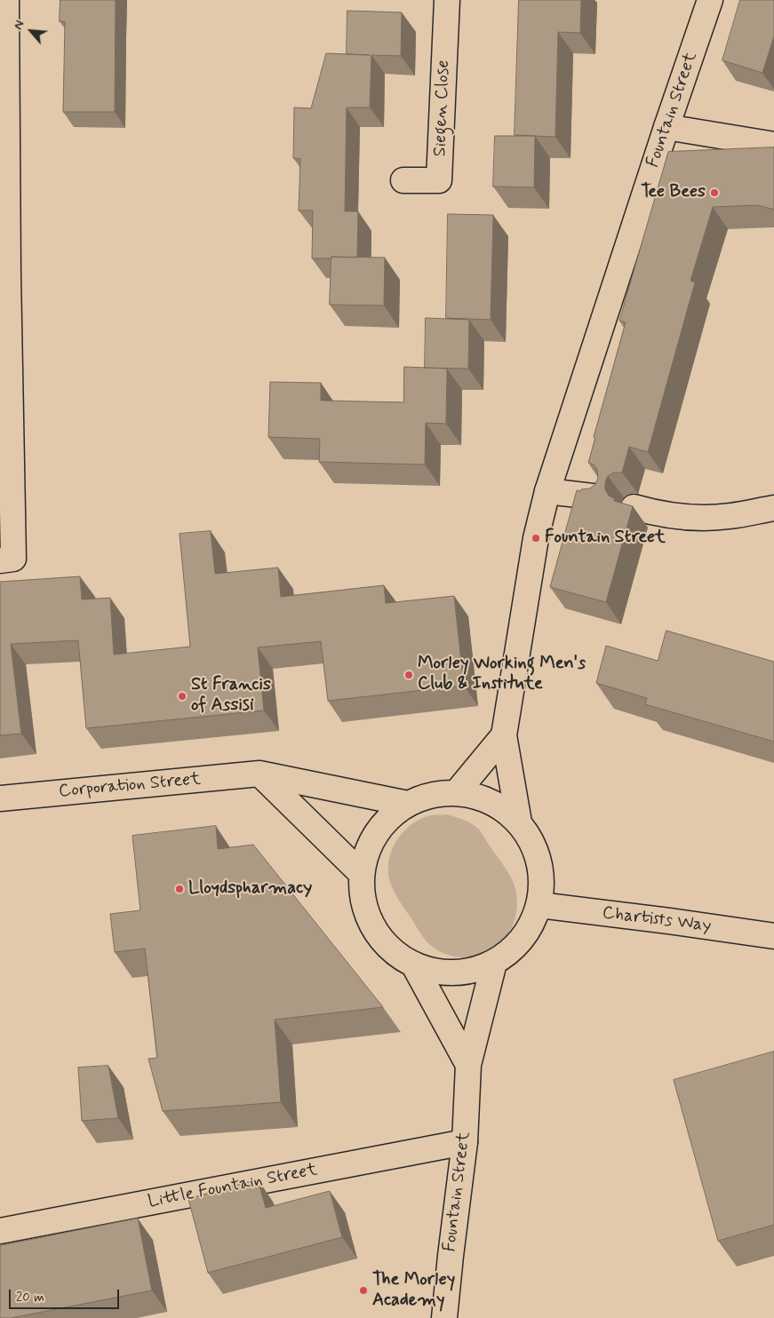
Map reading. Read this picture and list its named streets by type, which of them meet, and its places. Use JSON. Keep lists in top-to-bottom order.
{
  "streets": {
    "main road": [
      "Siegen Close",
      "Fountain Street",
      "Corporation Street",
      "Chartists Way",
      "Little Fountain Street"
    ]
  },
  "crossings": [
    ["Fountain Street", "Little Fountain Street"]
  ],
  "places": [
    "Tee Bees",
    "Fountain Street",
    "Morley Working Men's Club & Institute",
    "St Francis of Assisi",
    "Lloydspharmacy",
    "The Morley Academy"
  ],
  "scale_bar": "20 m",
  "north": "top left"
}
